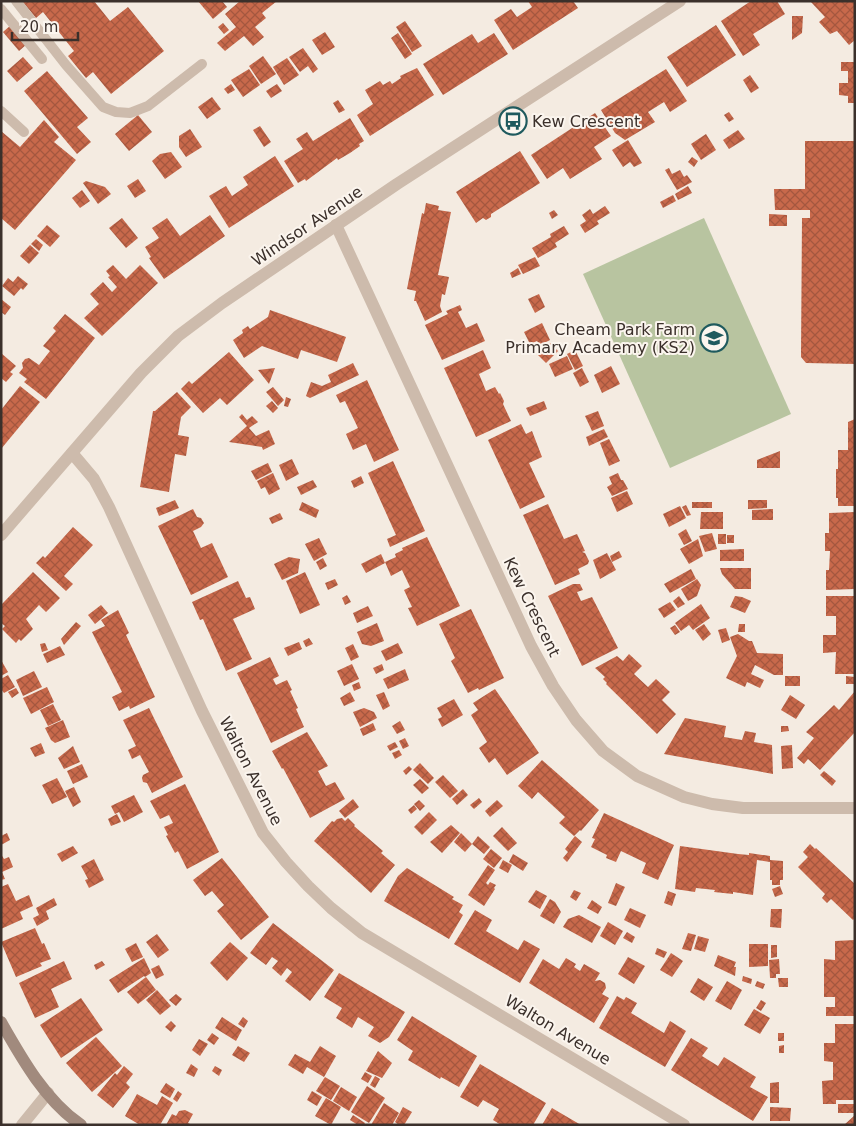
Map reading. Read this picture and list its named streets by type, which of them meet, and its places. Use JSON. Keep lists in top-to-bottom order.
{
  "streets": {
    "street": ["Windsor Avenue", "Kew Crescent", "Walton Avenue"]
  },
  "crossings": [
    ["Windsor Avenue", "Kew Crescent"],
    ["Windsor Avenue", "Walton Avenue"]
  ],
  "places": {
    "bus stop": ["Kew Crescent"],
    "school or university": ["Cheam Park Farm Primary Academy (KS2)"]
  },
  "scale_bar": "20 m"
}
